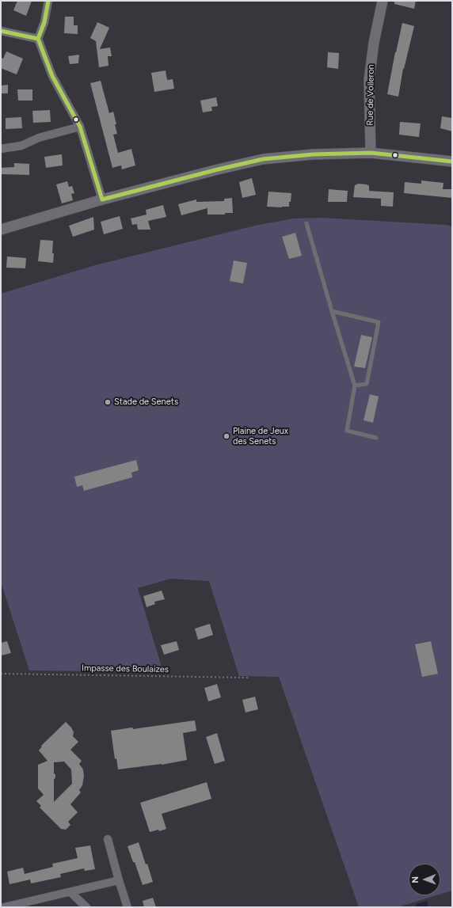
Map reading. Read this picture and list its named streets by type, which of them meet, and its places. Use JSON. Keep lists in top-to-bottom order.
{
  "streets": {
    "street": ["Rue de Volleron"],
    "path": ["Impasse des Boulaizes"]
  },
  "places": ["Stade de Senets", "Plaine de Jeux des Senets"],
  "north": "left"
}
